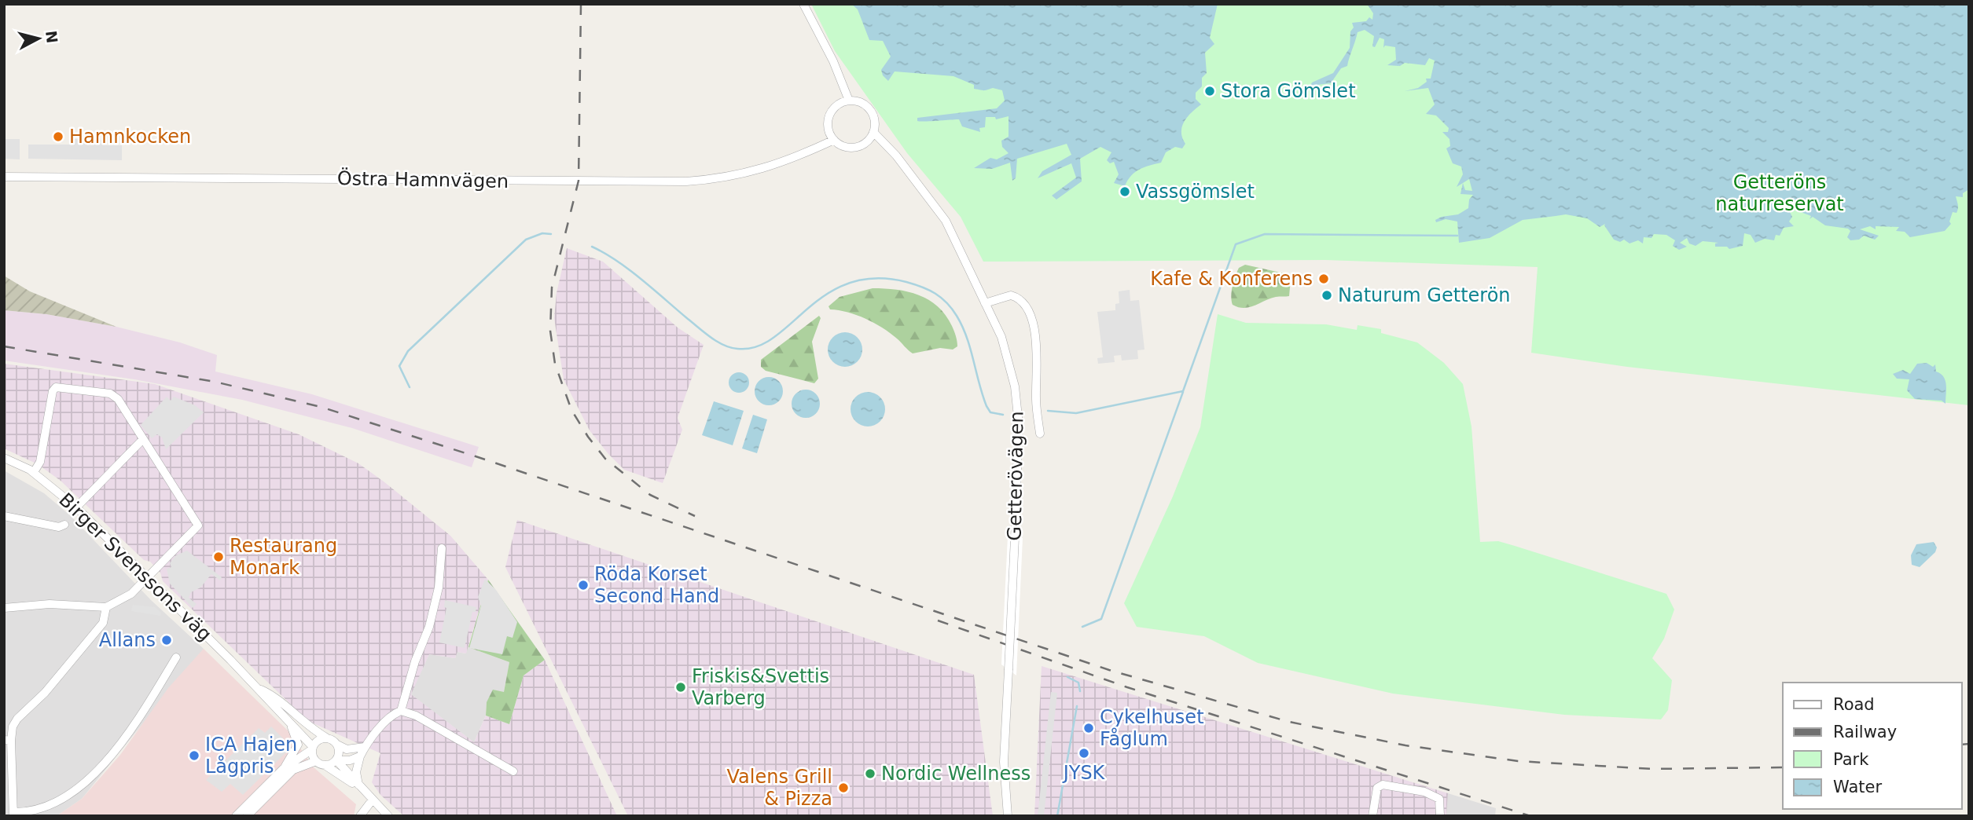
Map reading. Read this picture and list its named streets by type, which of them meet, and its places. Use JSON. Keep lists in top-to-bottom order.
{
  "streets": {
    "street": ["Östra Hamnvägen", "Getterövägen", "Birger Svenssons väg"]
  },
  "crossings": [
    ["Östra Hamnvägen", "Getterövägen"]
  ],
  "parks": ["Getteröns naturreservat"],
  "places": [
    "Stora Gömslet",
    "Hamnkocken",
    "Vassgömslet",
    "Kafe & Konferens",
    "Naturum Getterön",
    "Restaurang Monark",
    "Röda Korset Second Hand",
    "Allans",
    "Friskis&Svettis Varberg",
    "Cykelhuset Fåglum",
    "JYSK",
    "ICA Hajen Lågpris",
    "Nordic Wellness",
    "Valens Grill & Pizza"
  ],
  "legend": [
    "Road",
    "Railway",
    "Park",
    "Water"
  ],
  "north": "right"
}
